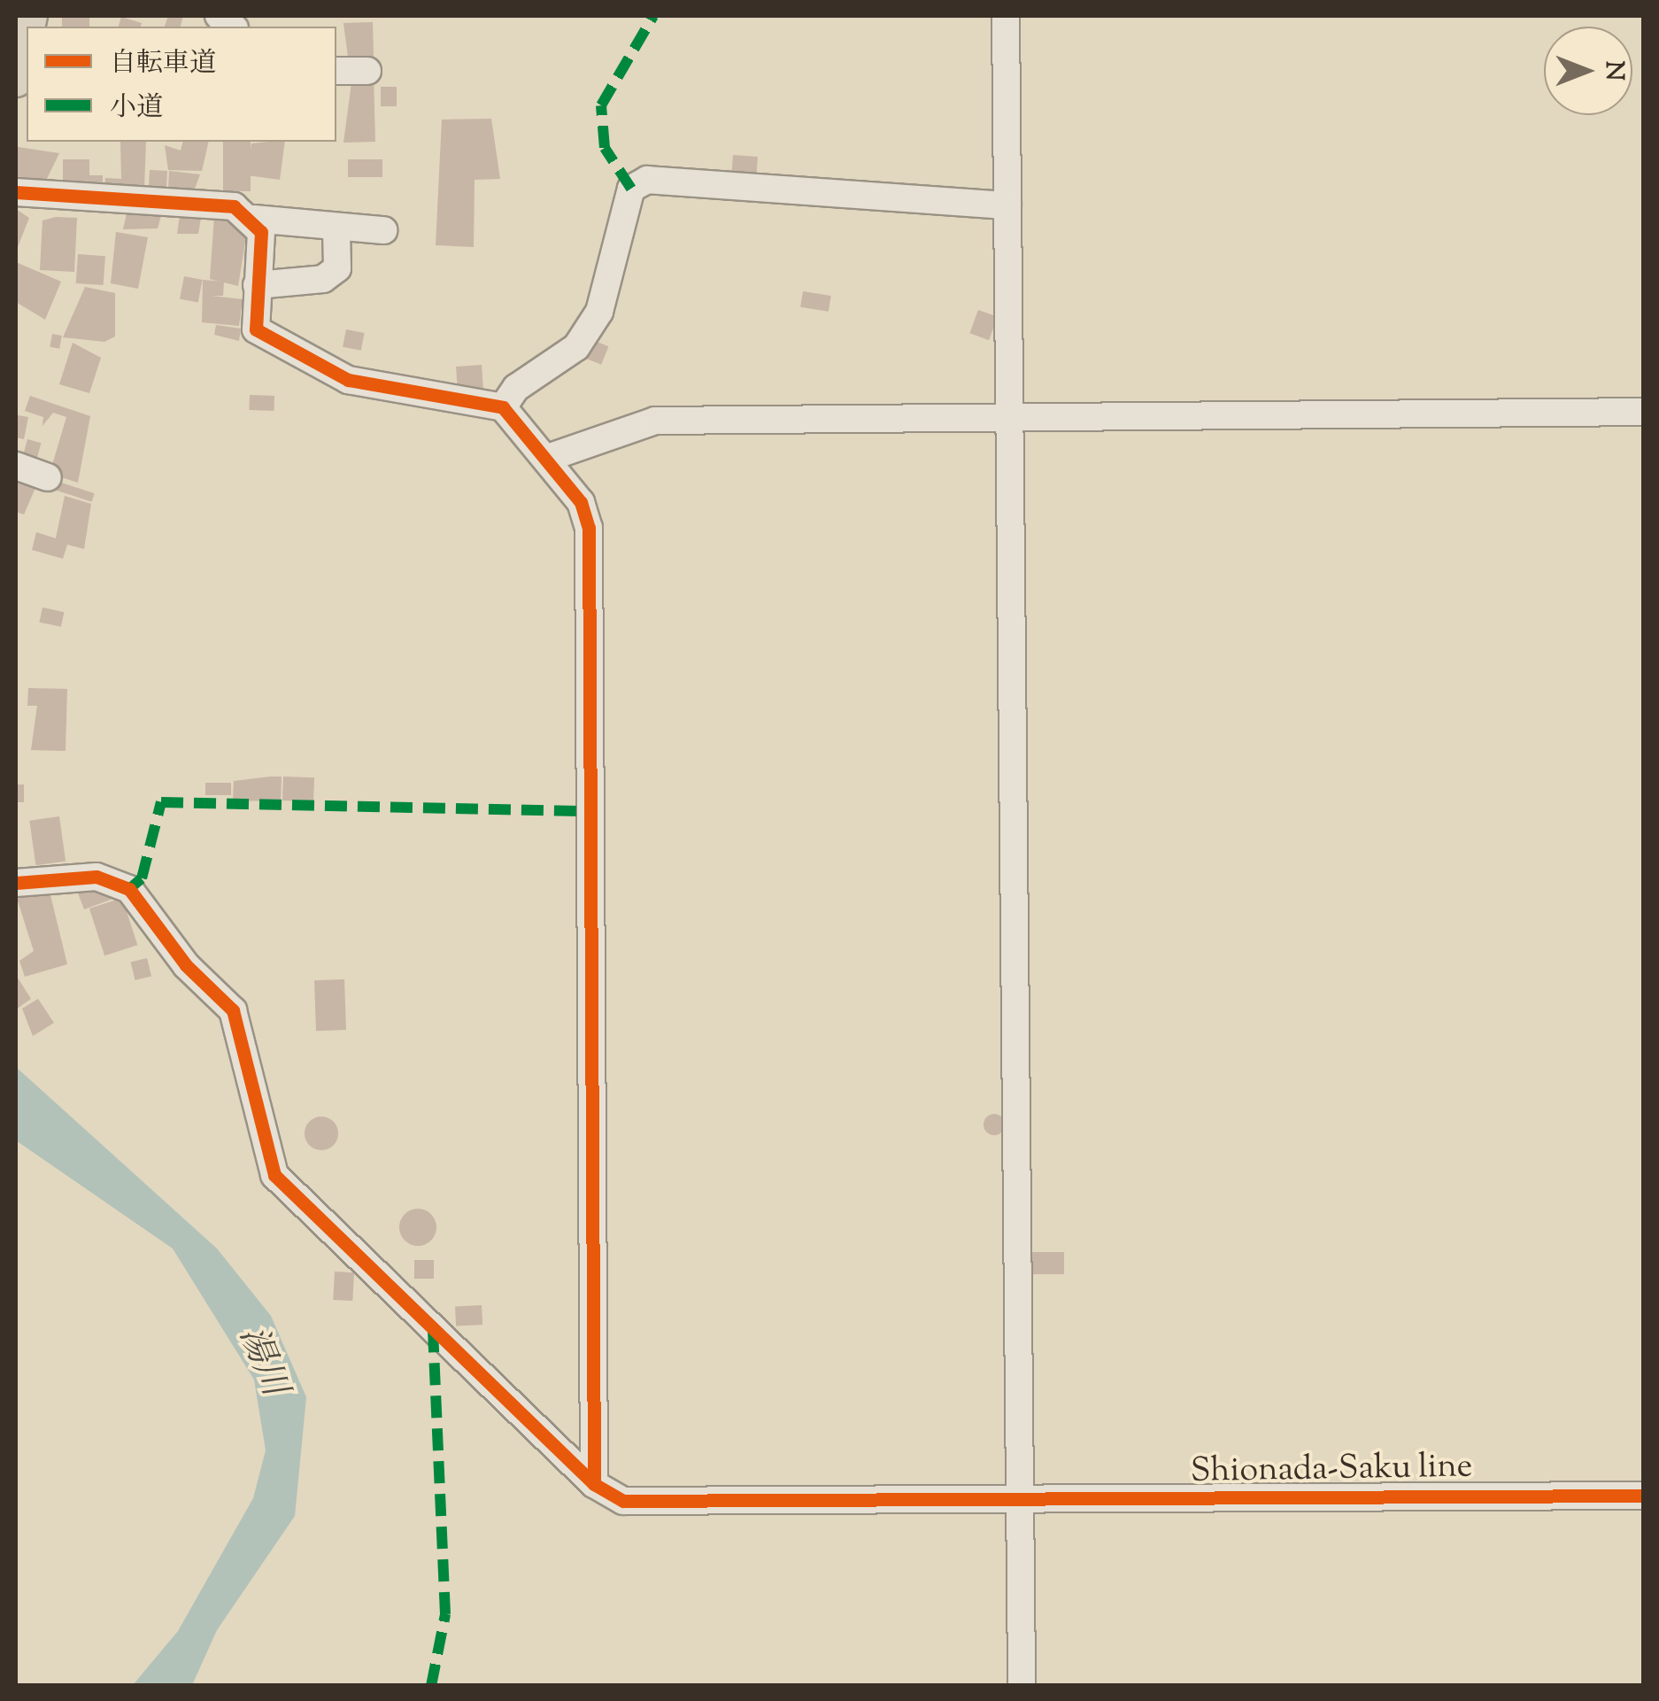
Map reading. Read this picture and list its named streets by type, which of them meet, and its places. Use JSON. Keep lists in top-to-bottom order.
{
  "streets": {
    "street": ["Shionada-Saku line"]
  },
  "water": ["湯川"],
  "legend": ["自転車道", "小道"],
  "north": "right"
}
